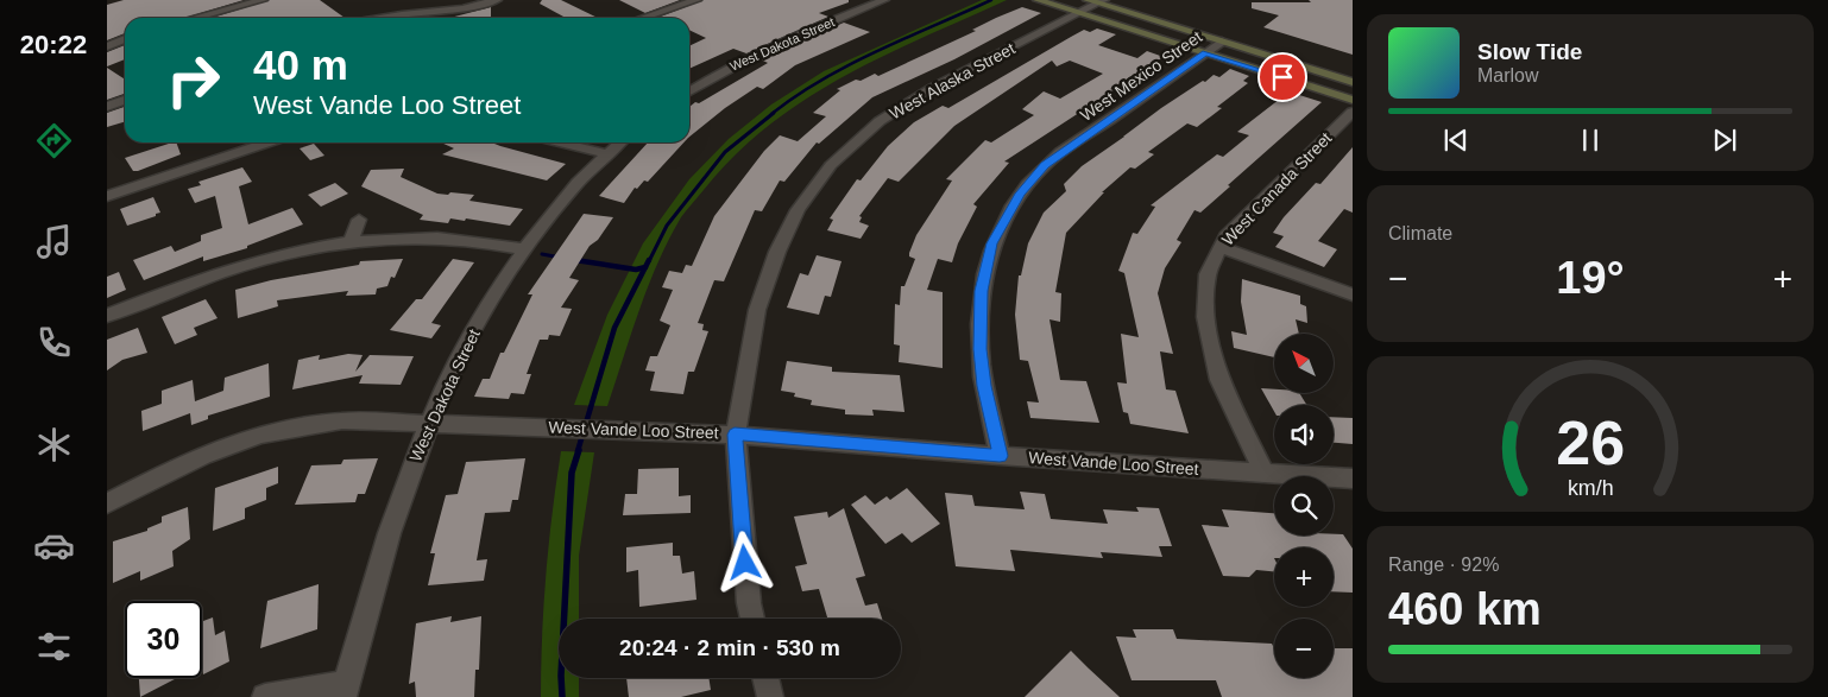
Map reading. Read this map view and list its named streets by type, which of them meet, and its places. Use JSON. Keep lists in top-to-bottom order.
{
  "streets": {
    "street": [
      "West Dakota Street",
      "West Mexico Street",
      "West Alaska Street",
      "West Canada Street",
      "West Vande Loo Street"
    ]
  },
  "crossings": [
    ["West Dakota Street", "West Vande Loo Street"],
    ["West Mexico Street", "West Vande Loo Street"],
    ["West Alaska Street", "West Vande Loo Street"],
    ["West Canada Street", "West Vande Loo Street"]
  ],
  "north": "top left",
  "page": {
    "tabs": "20:22",
    "turn": ["40 m", "West Vande Loo Street"],
    "song": ["Slow Tide", "Marlow"],
    "tile": [
      "Climate",
      ["Range · 92%", "460 km"]
    ],
    "heat": ["−", "19°", "+"],
    "map_buttons": ["+", "−"],
    "limit": "30",
    "trip": "20:24 · 2 min · 530 m",
    "gauge": ["26", "km/h"]
  }
}
